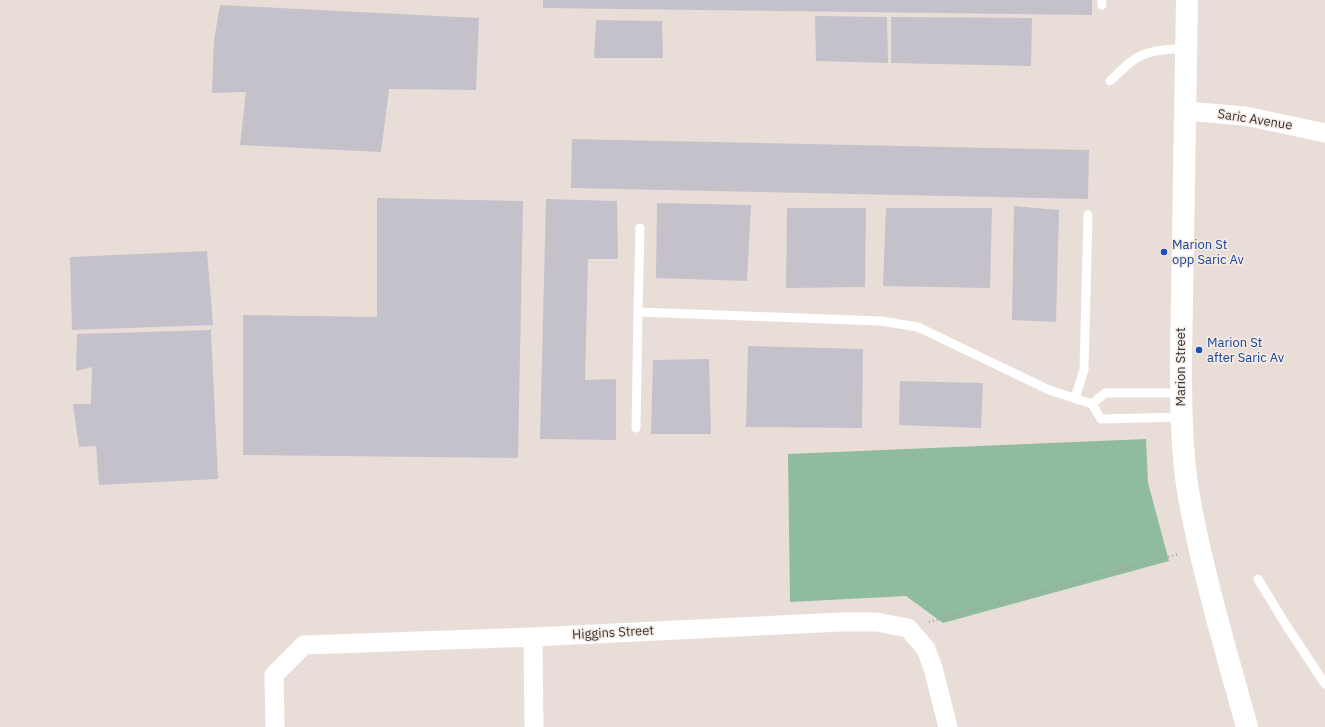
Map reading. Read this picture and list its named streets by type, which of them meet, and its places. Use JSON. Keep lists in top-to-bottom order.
{
  "streets": {
    "main road": ["Marion Street"],
    "street": ["Saric Avenue", "Higgins Street"]
  },
  "crossings": [
    ["Saric Avenue", "Marion Street"]
  ],
  "places": ["Marion St opp Saric Av", "Marion St after Saric Av"]
}
